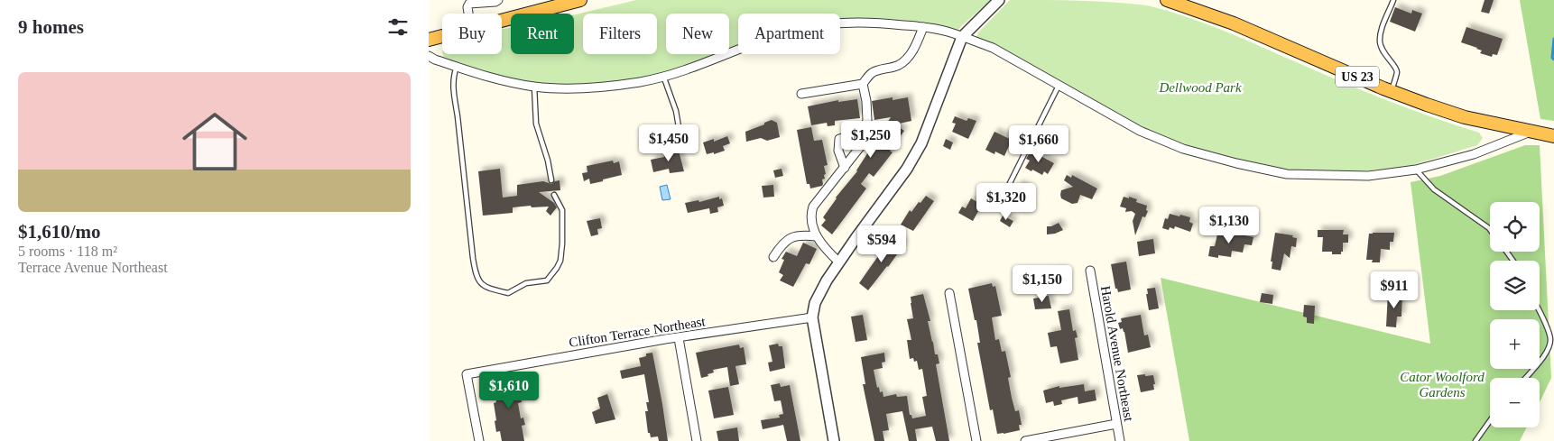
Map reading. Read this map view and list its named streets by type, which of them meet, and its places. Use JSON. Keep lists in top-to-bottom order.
{
  "streets": {
    "highway": ["US 23"],
    "street": ["Clifton Terrace Northeast", "Harold Avenue Northeast"]
  },
  "parks": ["Dellwood Park", "Cator Woolford Gardens"],
  "page": {
    "heading": "9 homes",
    "chip": [
      "Buy",
      "Rent",
      "Filters",
      "New",
      "Apartment"
    ],
    "list": [
      {
        "name": "$1,610/mo",
        "note": "5 rooms · 118 m² · Terrace Avenue Northeast"
      }
    ],
    "price": [
      "$1,250",
      "$1,450",
      "$1,660",
      "$1,320",
      "$1,130",
      "$594",
      "$1,150",
      "$911",
      "$1,610"
    ],
    "map_buttons": ["+", "−"]
  }
}
